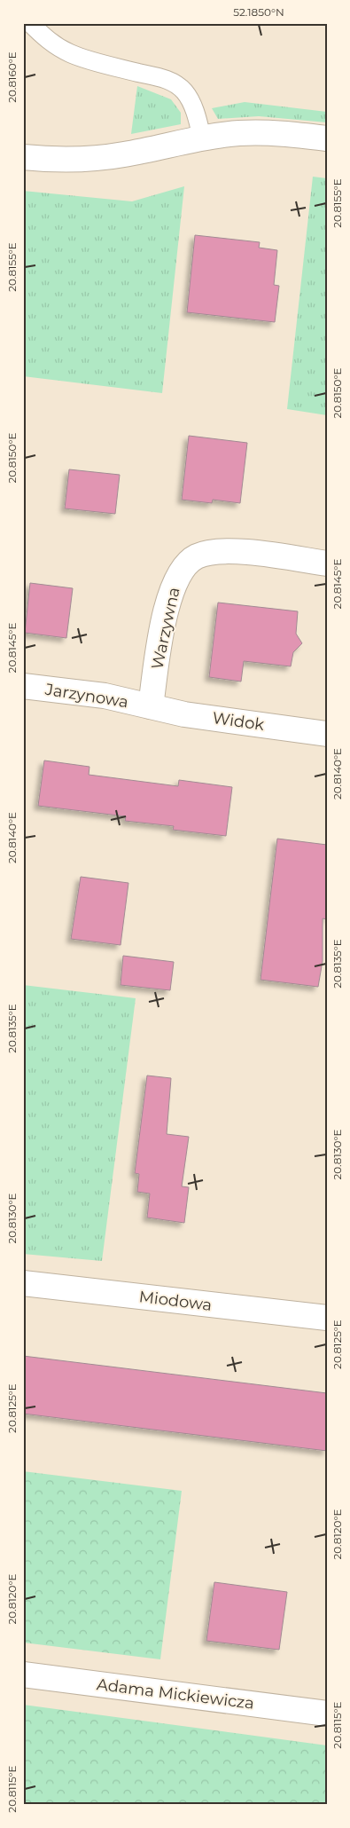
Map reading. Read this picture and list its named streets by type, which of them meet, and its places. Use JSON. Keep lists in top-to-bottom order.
{
  "streets": {
    "street": [
      "Warzywna",
      "Jarzynowa",
      "Widok",
      "Miodowa",
      "Adama Mickiewicza"
    ]
  },
  "crossings": [
    ["Warzywna", "Jarzynowa"],
    ["Warzywna", "Widok"],
    ["Jarzynowa", "Widok"]
  ],
  "coordinates": [
    "52.1850°N",
    "20.8160°E",
    "20.8155°E",
    "20.8150°E",
    "20.8145°E",
    "20.8140°E",
    "20.8135°E",
    "20.8130°E",
    "20.8125°E",
    "20.8120°E",
    "20.8115°E"
  ]
}
